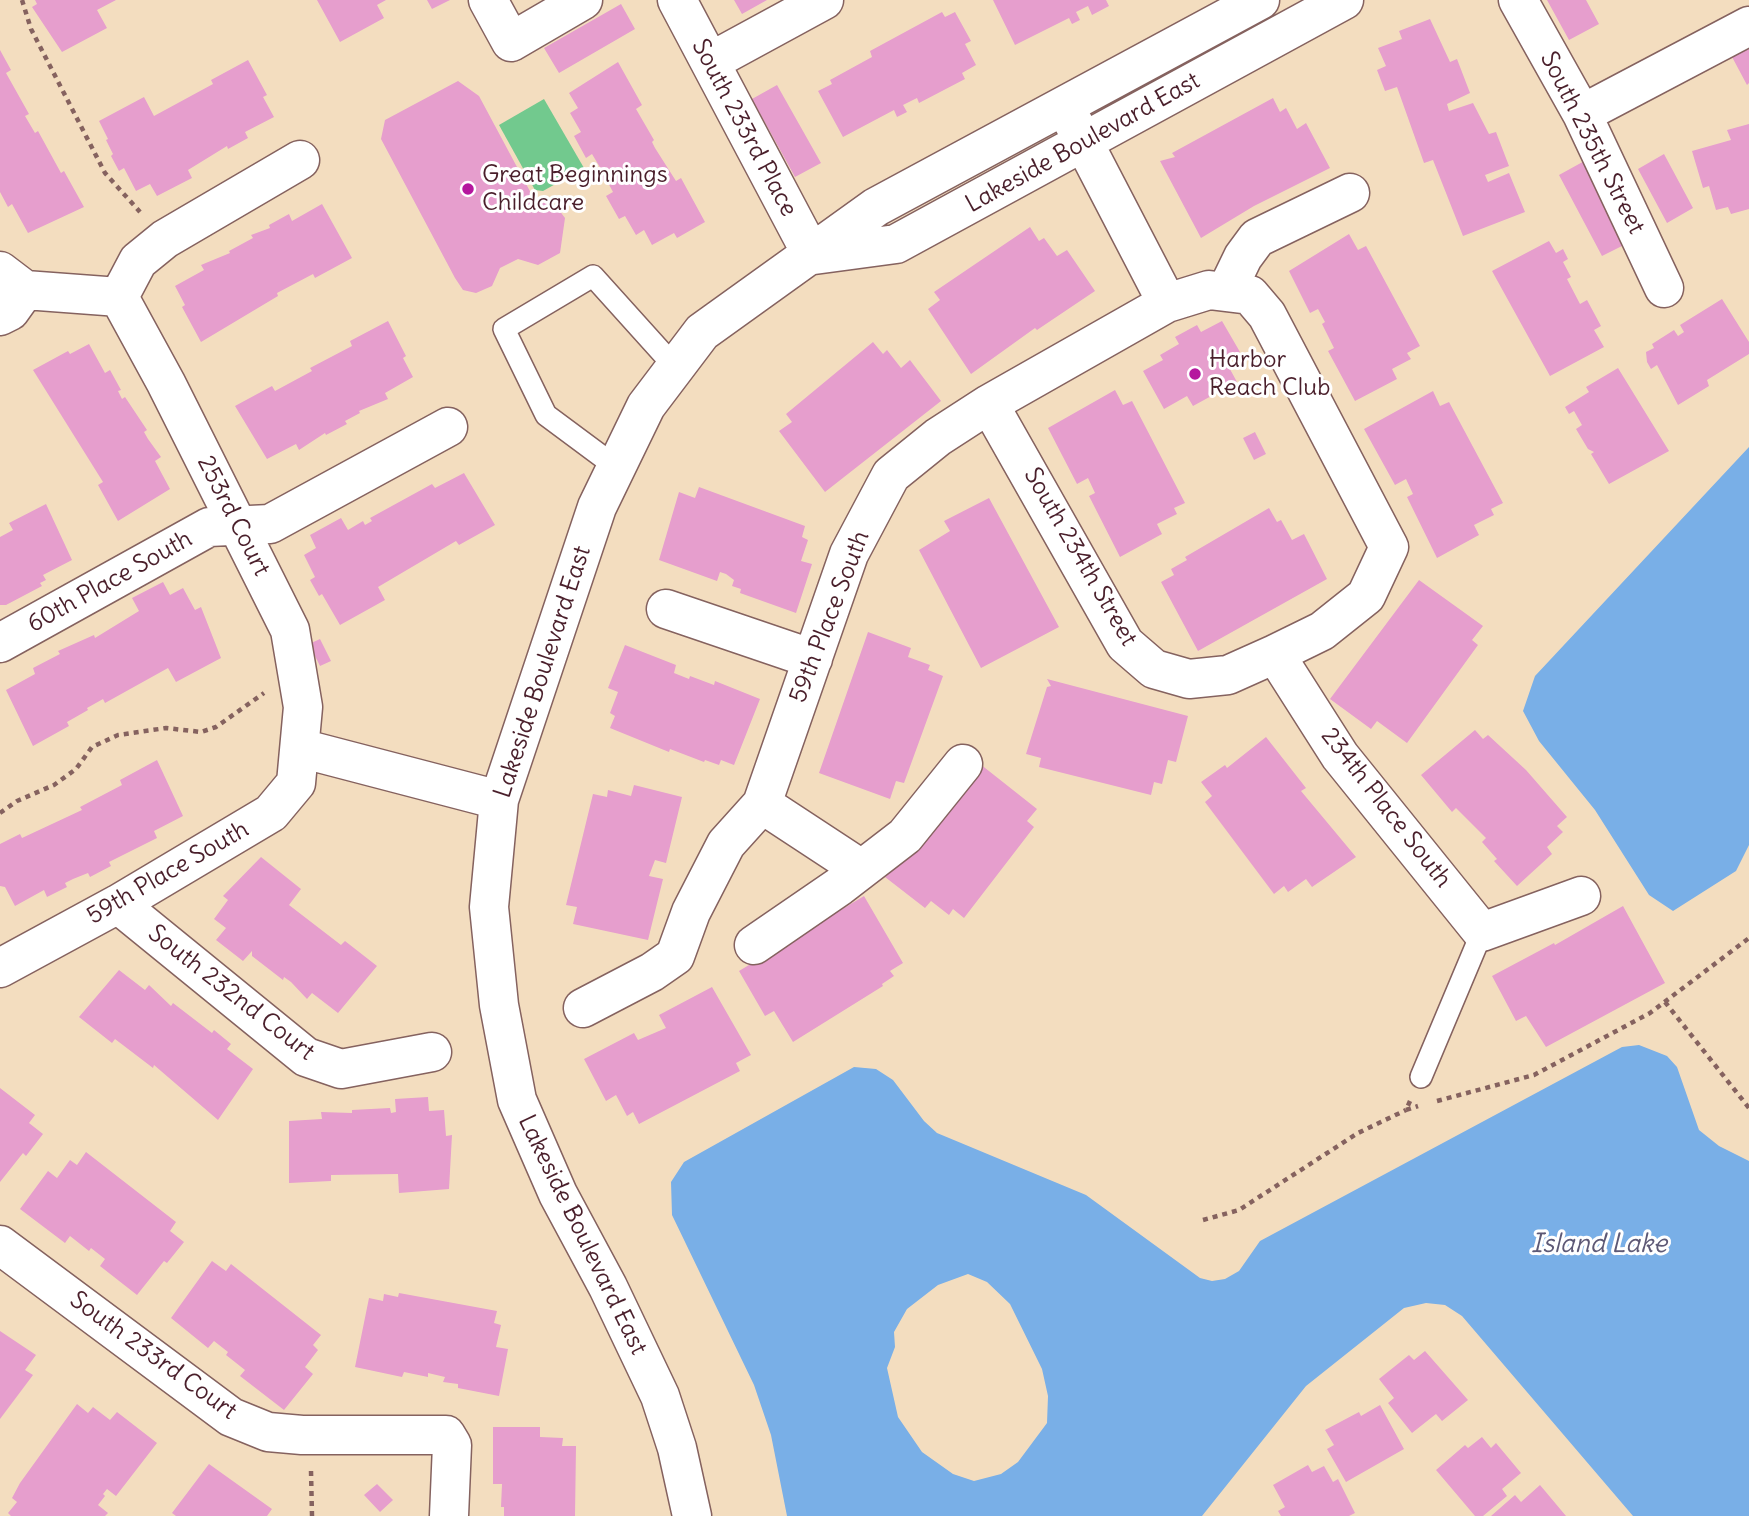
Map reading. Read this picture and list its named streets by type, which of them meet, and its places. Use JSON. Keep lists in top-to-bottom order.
{
  "streets": {
    "street": [
      "South 233rd Place",
      "Lakeside Boulevard East",
      "South 235th Street",
      "253rd Court",
      "South 234th Street",
      "60th Place South",
      "59th Place South",
      "234th Place South",
      "South 232nd Court",
      "South 233rd Court"
    ]
  },
  "crossings": [
    ["South 233rd Place", "Lakeside Boulevard East"],
    ["253rd Court", "60th Place South"],
    ["253rd Court", "59th Place South"],
    ["South 234th Street", "59th Place South"],
    ["South 234th Street", "234th Place South"],
    ["59th Place South", "South 232nd Court"]
  ],
  "water": ["Island Lake"],
  "places": ["Great Beginnings Childcare", "Harbor Reach Club"]
}
